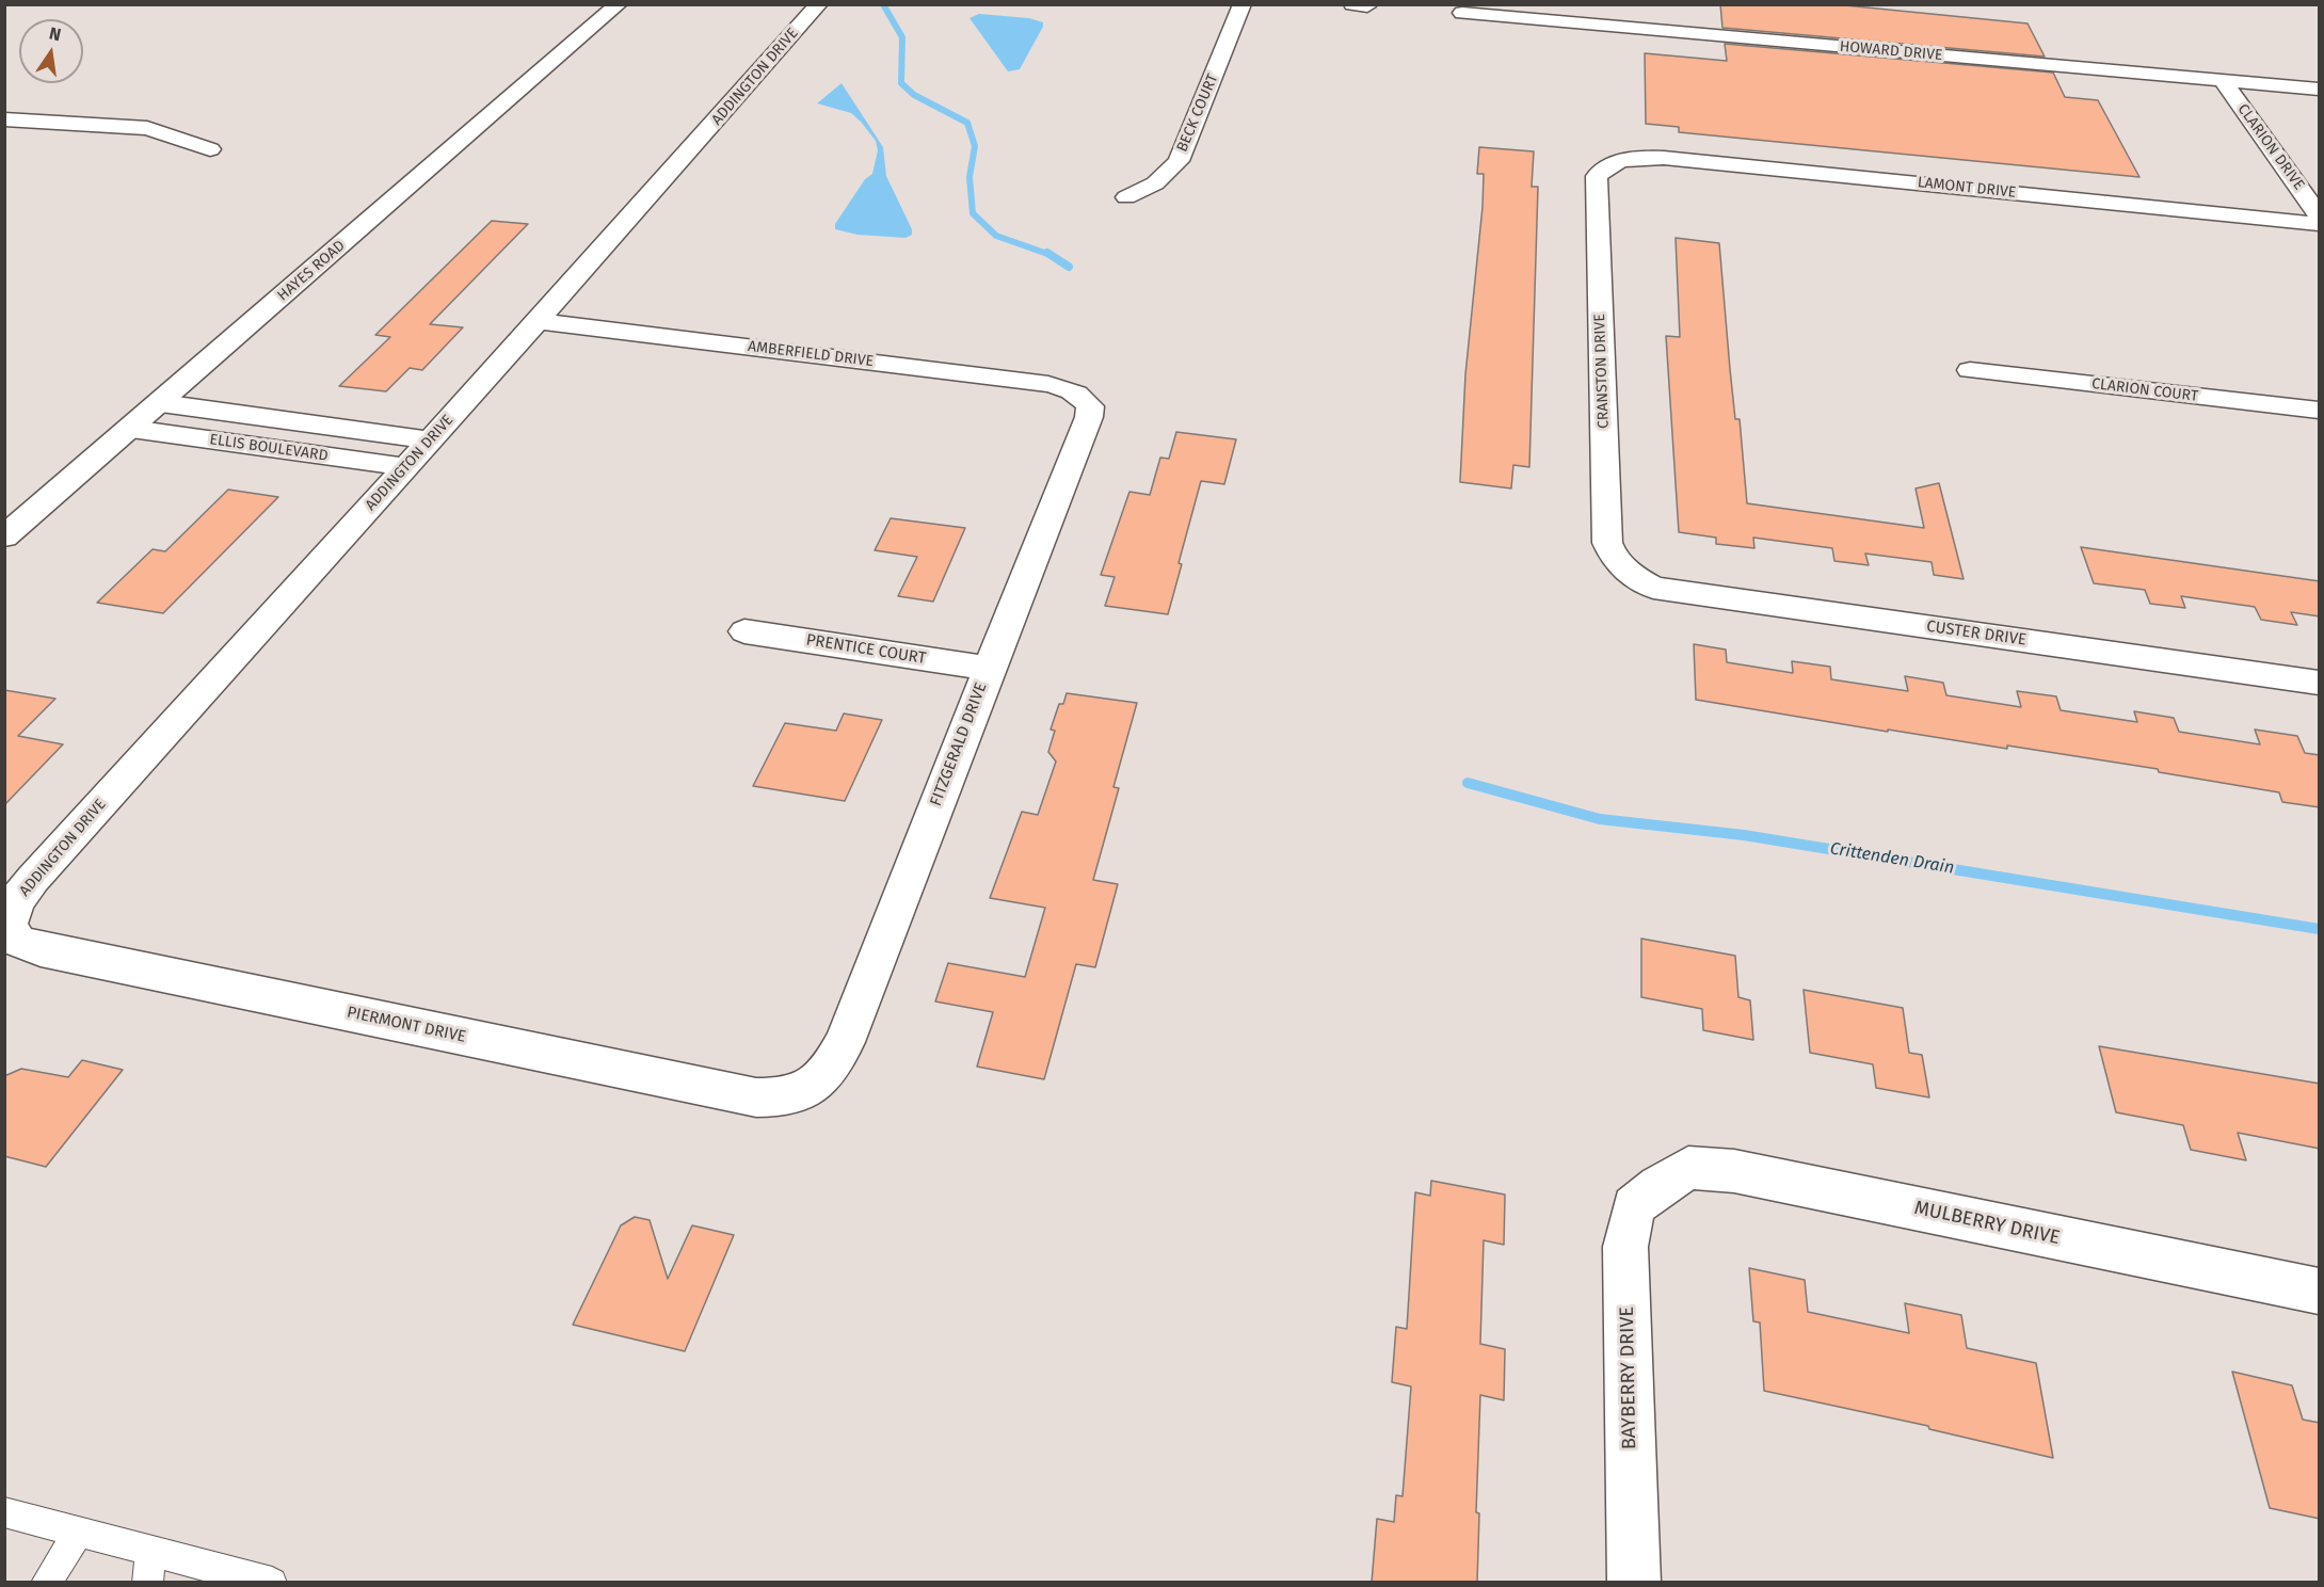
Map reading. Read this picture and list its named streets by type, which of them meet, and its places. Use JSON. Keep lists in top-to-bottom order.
{
  "streets": {
    "street": [
      "HOWARD DRIVE",
      "ADDINGTON DRIVE",
      "BECK COURT",
      "CLARION DRIVE",
      "LAMONT DRIVE",
      "HAYES ROAD",
      "AMBERFIELD DRIVE",
      "CRANSTON DRIVE",
      "CLARION COURT",
      "ELLIS BOULEVARD",
      "CUSTER DRIVE",
      "PRENTICE COURT",
      "FITZGERALD DRIVE",
      "PIERMONT DRIVE",
      "MULBERRY DRIVE",
      "BAYBERRY DRIVE"
    ]
  },
  "crossings": [
    ["HOWARD DRIVE", "CLARION DRIVE"],
    ["ADDINGTON DRIVE", "AMBERFIELD DRIVE"],
    ["ADDINGTON DRIVE", "ELLIS BOULEVARD"],
    ["ADDINGTON DRIVE", "PIERMONT DRIVE"],
    ["LAMONT DRIVE", "CRANSTON DRIVE"],
    ["HAYES ROAD", "ELLIS BOULEVARD"],
    ["AMBERFIELD DRIVE", "FITZGERALD DRIVE"],
    ["CRANSTON DRIVE", "CUSTER DRIVE"],
    ["PRENTICE COURT", "FITZGERALD DRIVE"],
    ["FITZGERALD DRIVE", "PIERMONT DRIVE"],
    ["MULBERRY DRIVE", "BAYBERRY DRIVE"]
  ],
  "water": ["Crittenden Drain"],
  "north": "top"
}
